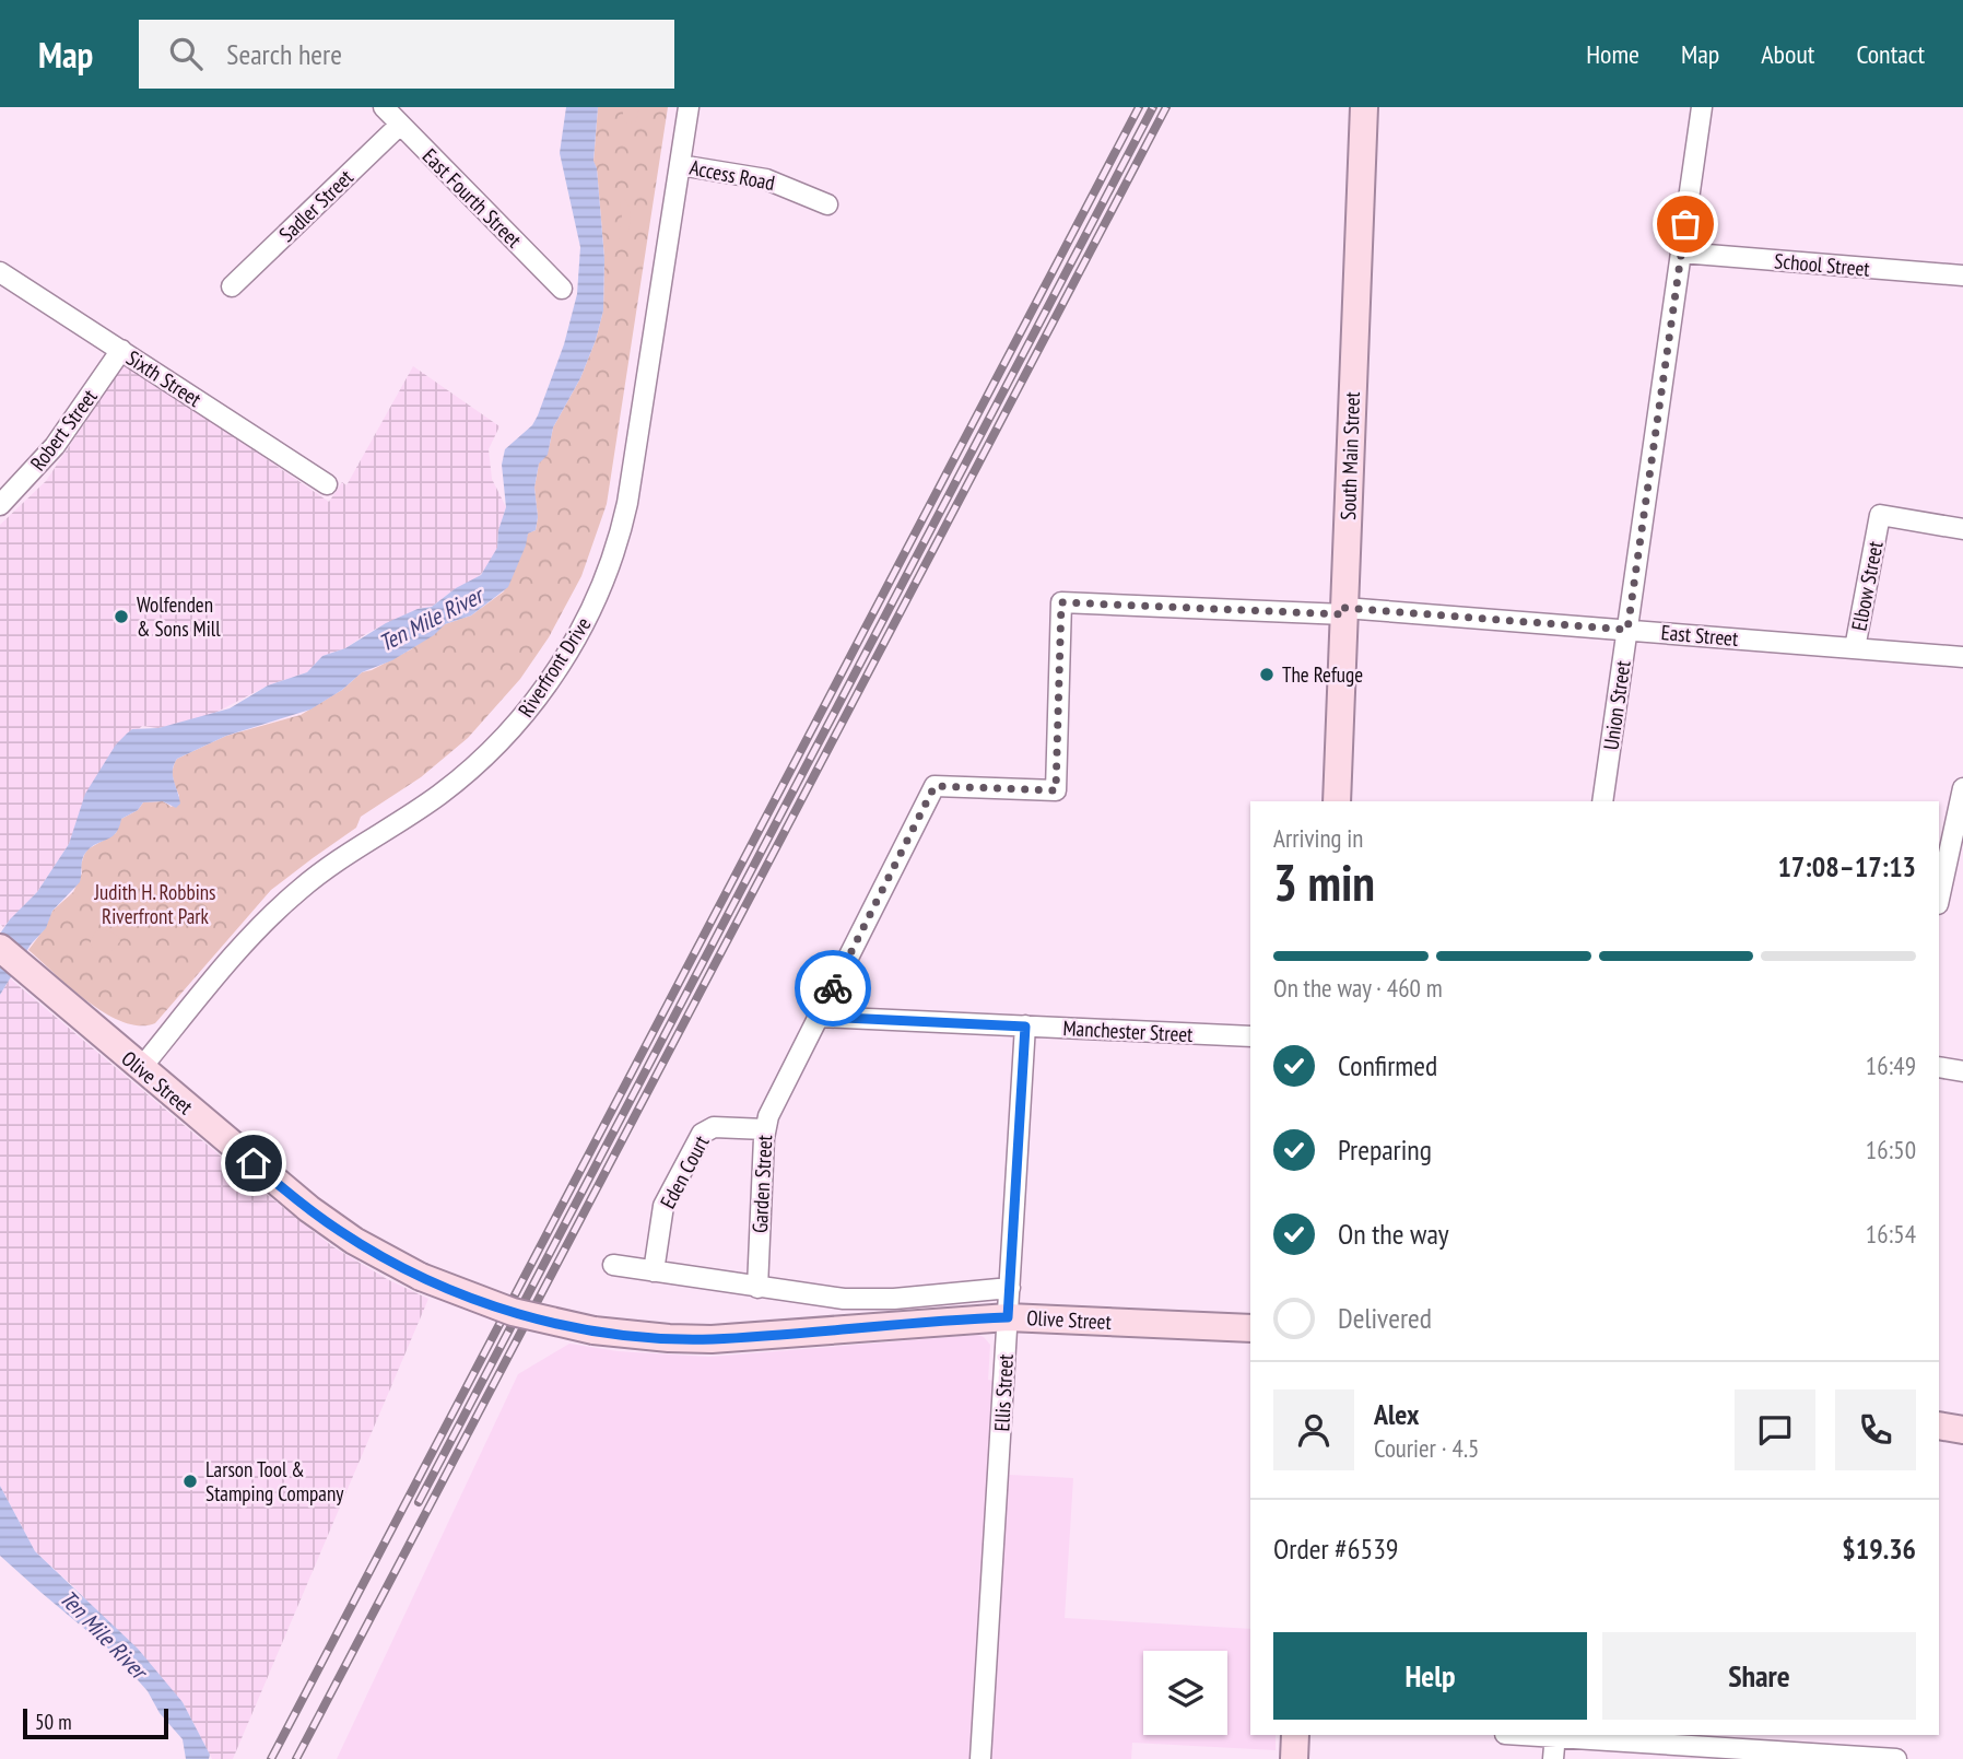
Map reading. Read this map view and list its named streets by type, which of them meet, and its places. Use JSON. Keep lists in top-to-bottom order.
{
  "streets": {
    "main road": ["South Main Street", "Olive Street"],
    "street": [
      "Access Road",
      "East Fourth Street",
      "Sadler Street",
      "School Street",
      "Sixth Street",
      "Robert Street",
      "Elbow Street",
      "East Street",
      "Riverfront Drive",
      "Union Street",
      "Manchester Street",
      "Eden Court",
      "Garden Street",
      "Ellis Street"
    ]
  },
  "crossings": [
    ["Access Road", "Riverfront Drive"],
    ["East Fourth Street", "Sadler Street"],
    ["School Street", "Union Street"],
    ["Sixth Street", "Robert Street"],
    ["South Main Street", "East Street"],
    ["Elbow Street", "East Street"],
    ["East Street", "Union Street"],
    ["East Street", "Garden Street"],
    ["Riverfront Drive", "Olive Street"],
    ["Manchester Street", "Garden Street"],
    ["Manchester Street", "Ellis Street"],
    ["Olive Street", "Eden Court"],
    ["Olive Street", "Garden Street"],
    ["Olive Street", "Ellis Street"],
    ["Eden Court", "Garden Street"]
  ],
  "water": ["Ten Mile River"],
  "parks": ["Judith H. Robbins Riverfront Park"],
  "places": ["Wolfenden & Sons Mill", "The Refuge", "Larson Tool & Stamping Company"],
  "scale_bar": "50 m",
  "page": {
    "header": "Map",
    "search": "Search here",
    "nav": [
      "Home",
      "Map",
      "About",
      "Contact"
    ],
    "heading": ["3 min", "Arriving in", "17:08–17:13"],
    "panel": [
      "Alex",
      "Courier · 4.5",
      "Order #6539",
      "$19.36"
    ],
    "bar": "On the way · 460 m",
    "list": [
      ["Confirmed", "16:49"],
      ["Preparing", "16:50"],
      ["On the way", "16:54"],
      "Delivered"
    ],
    "buttons": ["Help", "Share"],
    "scale": "50 m"
  }
}
